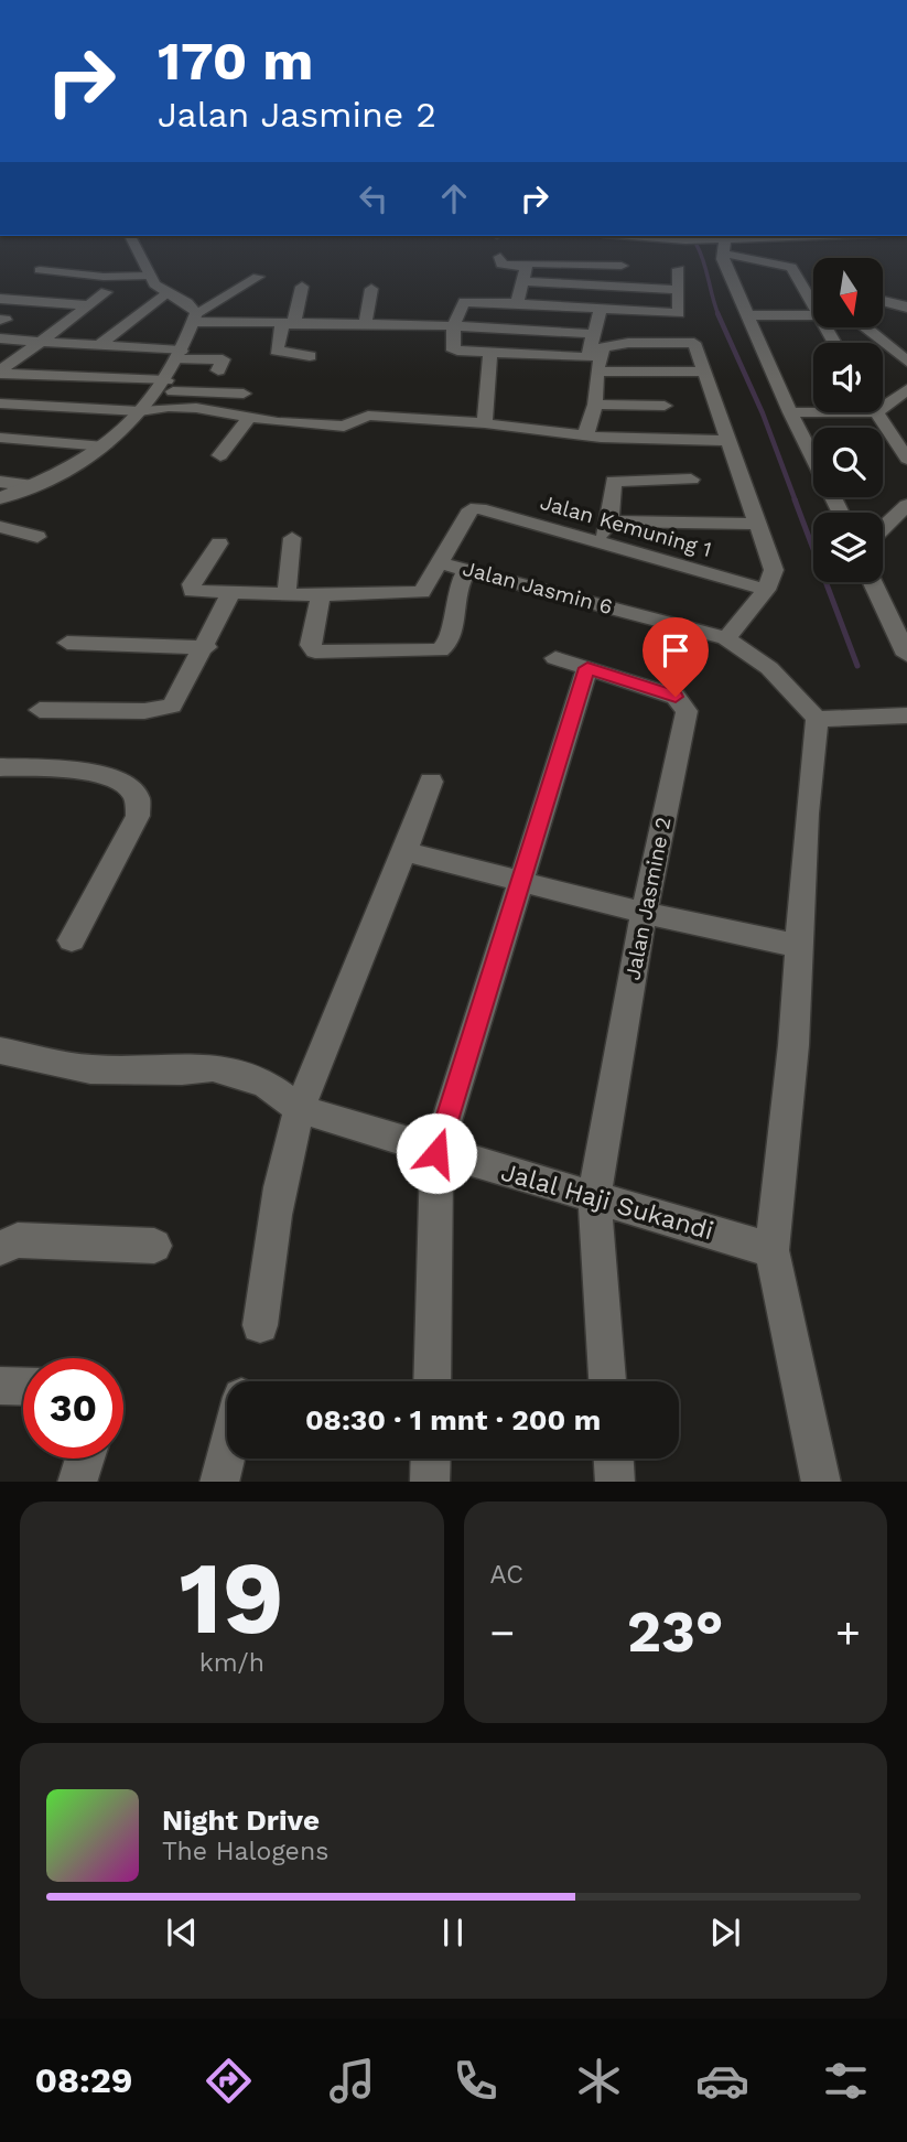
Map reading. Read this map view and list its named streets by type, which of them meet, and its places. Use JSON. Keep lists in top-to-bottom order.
{
  "streets": {
    "street": [
      "Jalan Kemuning 1",
      "Jalan Jasmin 6",
      "Jalan Jasmine 2",
      "Jalal Haji Sukandi"
    ]
  },
  "crossings": [
    ["Jalan Kemuning 1", "Jalan Jasmin 6"],
    ["Jalan Jasmine 2", "Jalal Haji Sukandi"]
  ],
  "north": "bottom",
  "page": {
    "turn": ["170 m", "Jalan Jasmine 2"],
    "limit": "30",
    "trip": "08:30 · 1 mnt · 200 m",
    "tile": [
      ["19", "km/h"],
      "AC"
    ],
    "heat": ["−", "23°", "+"],
    "song": ["Night Drive", "The Halogens"],
    "tabs": "08:29"
  }
}
